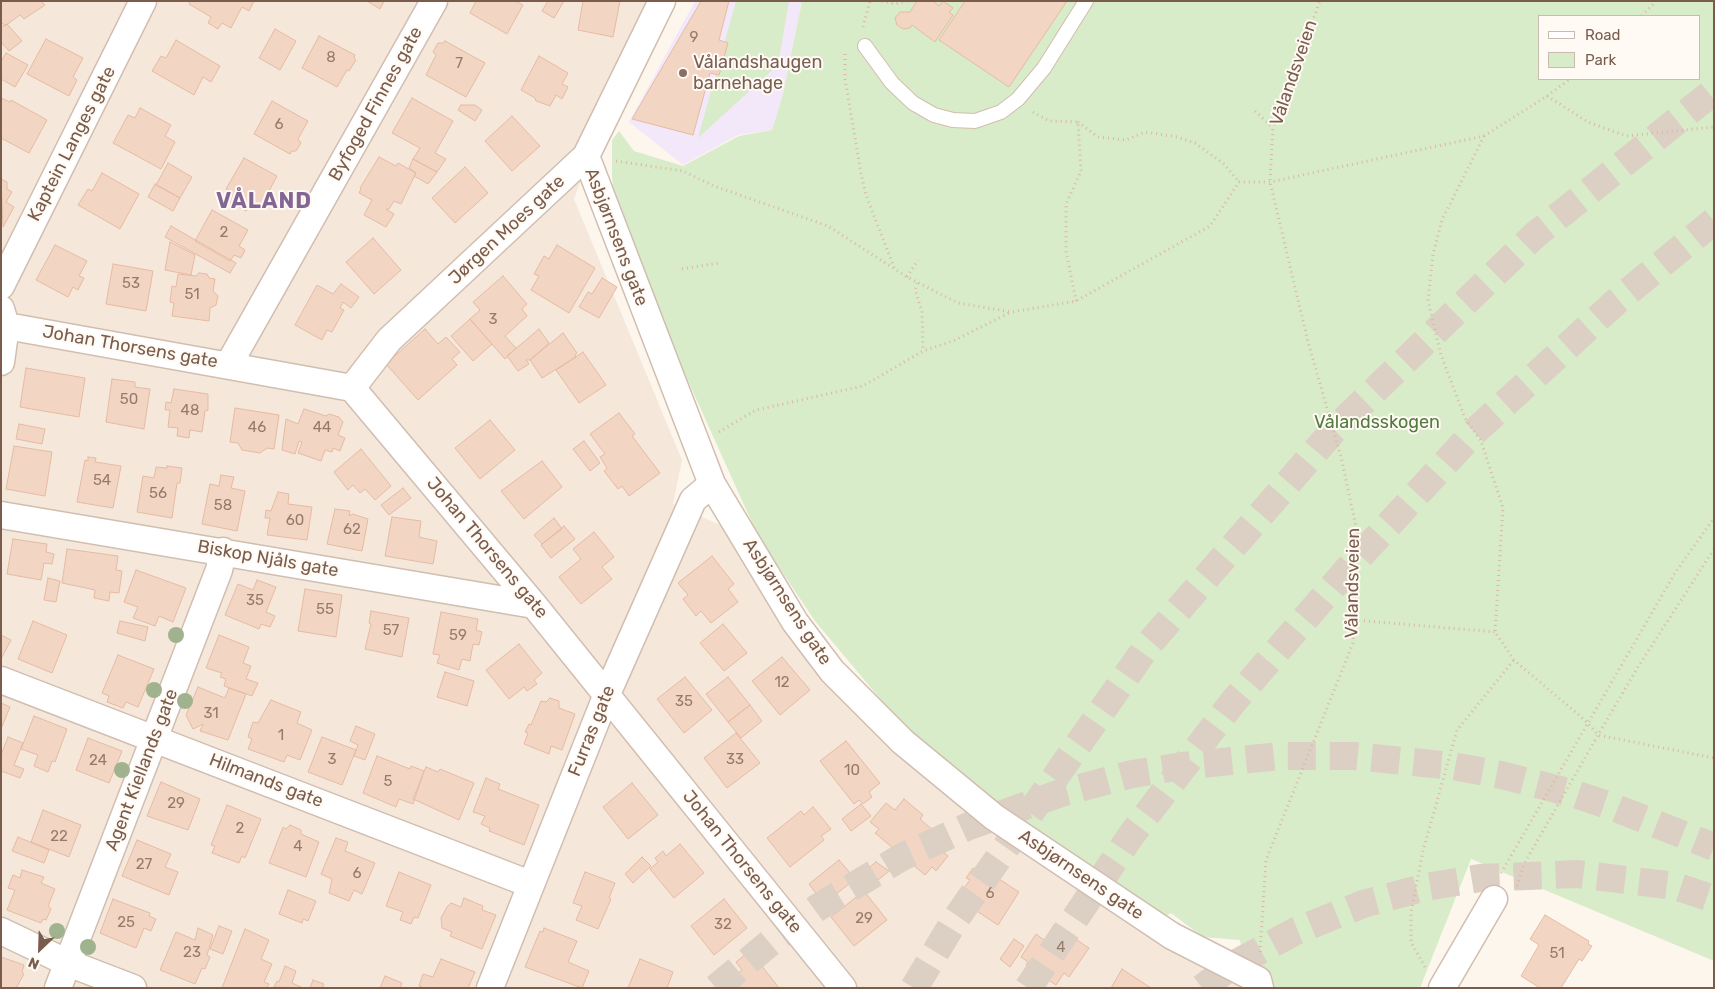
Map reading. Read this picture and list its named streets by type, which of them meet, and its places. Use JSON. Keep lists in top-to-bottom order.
{
  "streets": {
    "street": [
      "Byfoged Finnes gate",
      "Kaptein Langes gate",
      "Jørgen Moes gate",
      "Asbjørnsens gate",
      "Johan Thorsens gate",
      "Biskop Njåls gate",
      "Furras gate",
      "Agent Kiellands gate",
      "Hilmands gate"
    ],
    "path": ["Vålandsveien"]
  },
  "crossings": [
    ["Vålandsveien", "Asbjørnsens gate"],
    ["Byfoged Finnes gate", "Johan Thorsens gate"],
    ["Jørgen Moes gate", "Asbjørnsens gate"],
    ["Jørgen Moes gate", "Johan Thorsens gate"],
    ["Asbjørnsens gate", "Furras gate"],
    ["Johan Thorsens gate", "Biskop Njåls gate"],
    ["Johan Thorsens gate", "Furras gate"],
    ["Biskop Njåls gate", "Agent Kiellands gate"],
    ["Furras gate", "Hilmands gate"],
    ["Agent Kiellands gate", "Hilmands gate"]
  ],
  "districts": ["VÅLAND"],
  "parks": ["Vålandsskogen"],
  "places": ["Vålandshaugen barnehage"],
  "house_numbers": [
    "9",
    "8",
    "7",
    "6",
    "2",
    "53",
    "51",
    "3",
    "50",
    "48",
    "46",
    "44",
    "54",
    "56",
    "58",
    "60",
    "62",
    "35",
    "55",
    "57",
    "59",
    "12",
    "35",
    "31",
    "1",
    "3",
    "33",
    "24",
    "10",
    "5",
    "29",
    "2",
    "22",
    "4",
    "27",
    "6",
    "6",
    "29",
    "25",
    "32",
    "4",
    "23",
    "51"
  ],
  "legend": ["Road", "Park"],
  "north": "bottom left"
}
